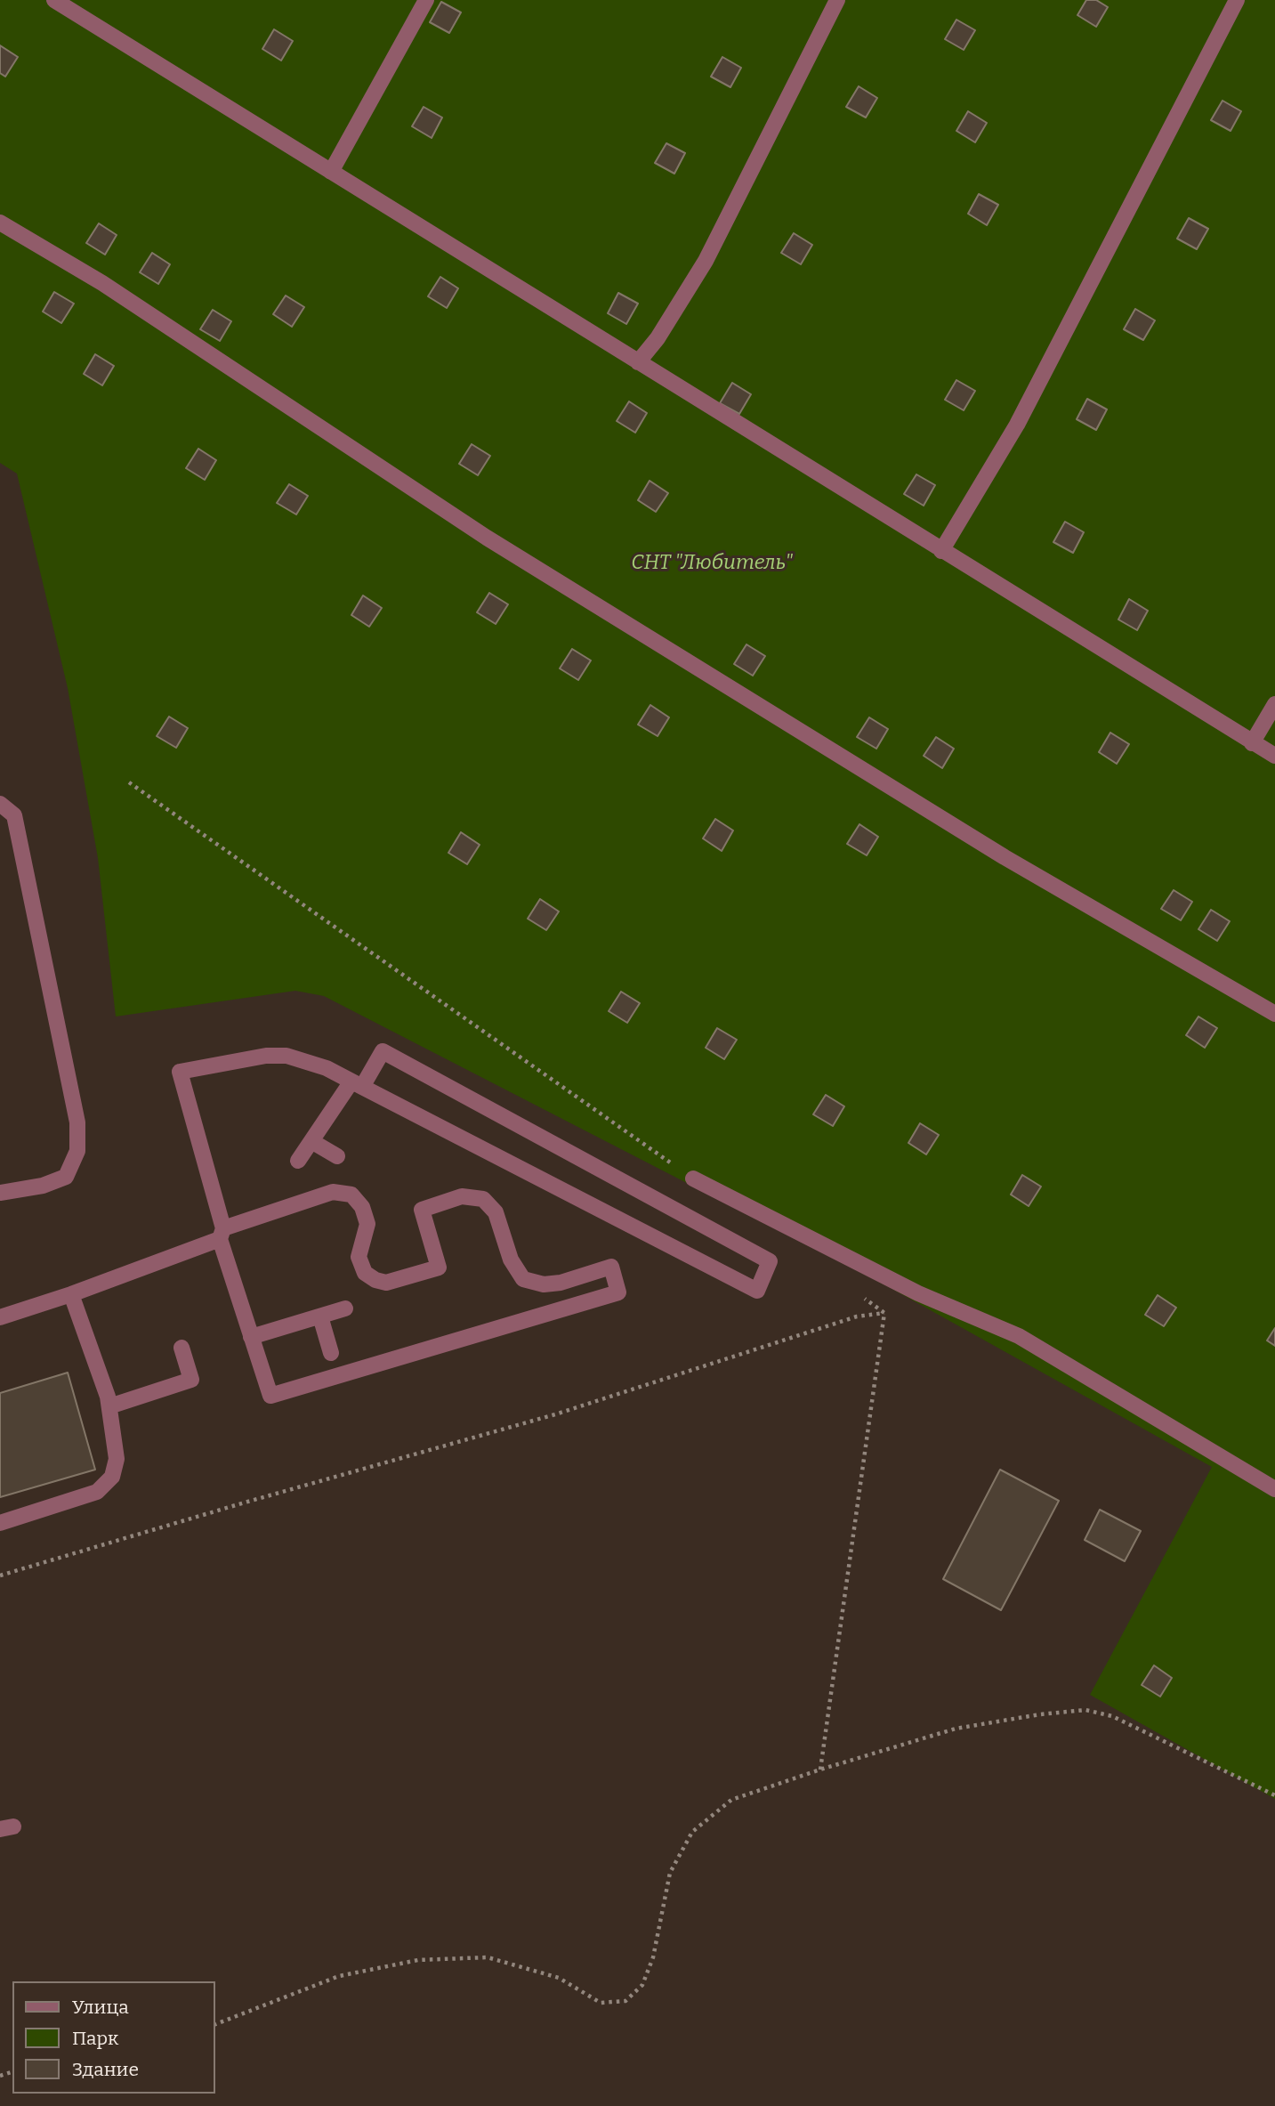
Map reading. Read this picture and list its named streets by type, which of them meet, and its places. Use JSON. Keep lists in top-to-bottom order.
{
  "parks": ["СНТ \"Любитель\""],
  "legend": ["Улица", "Парк", "Здание"]
}
